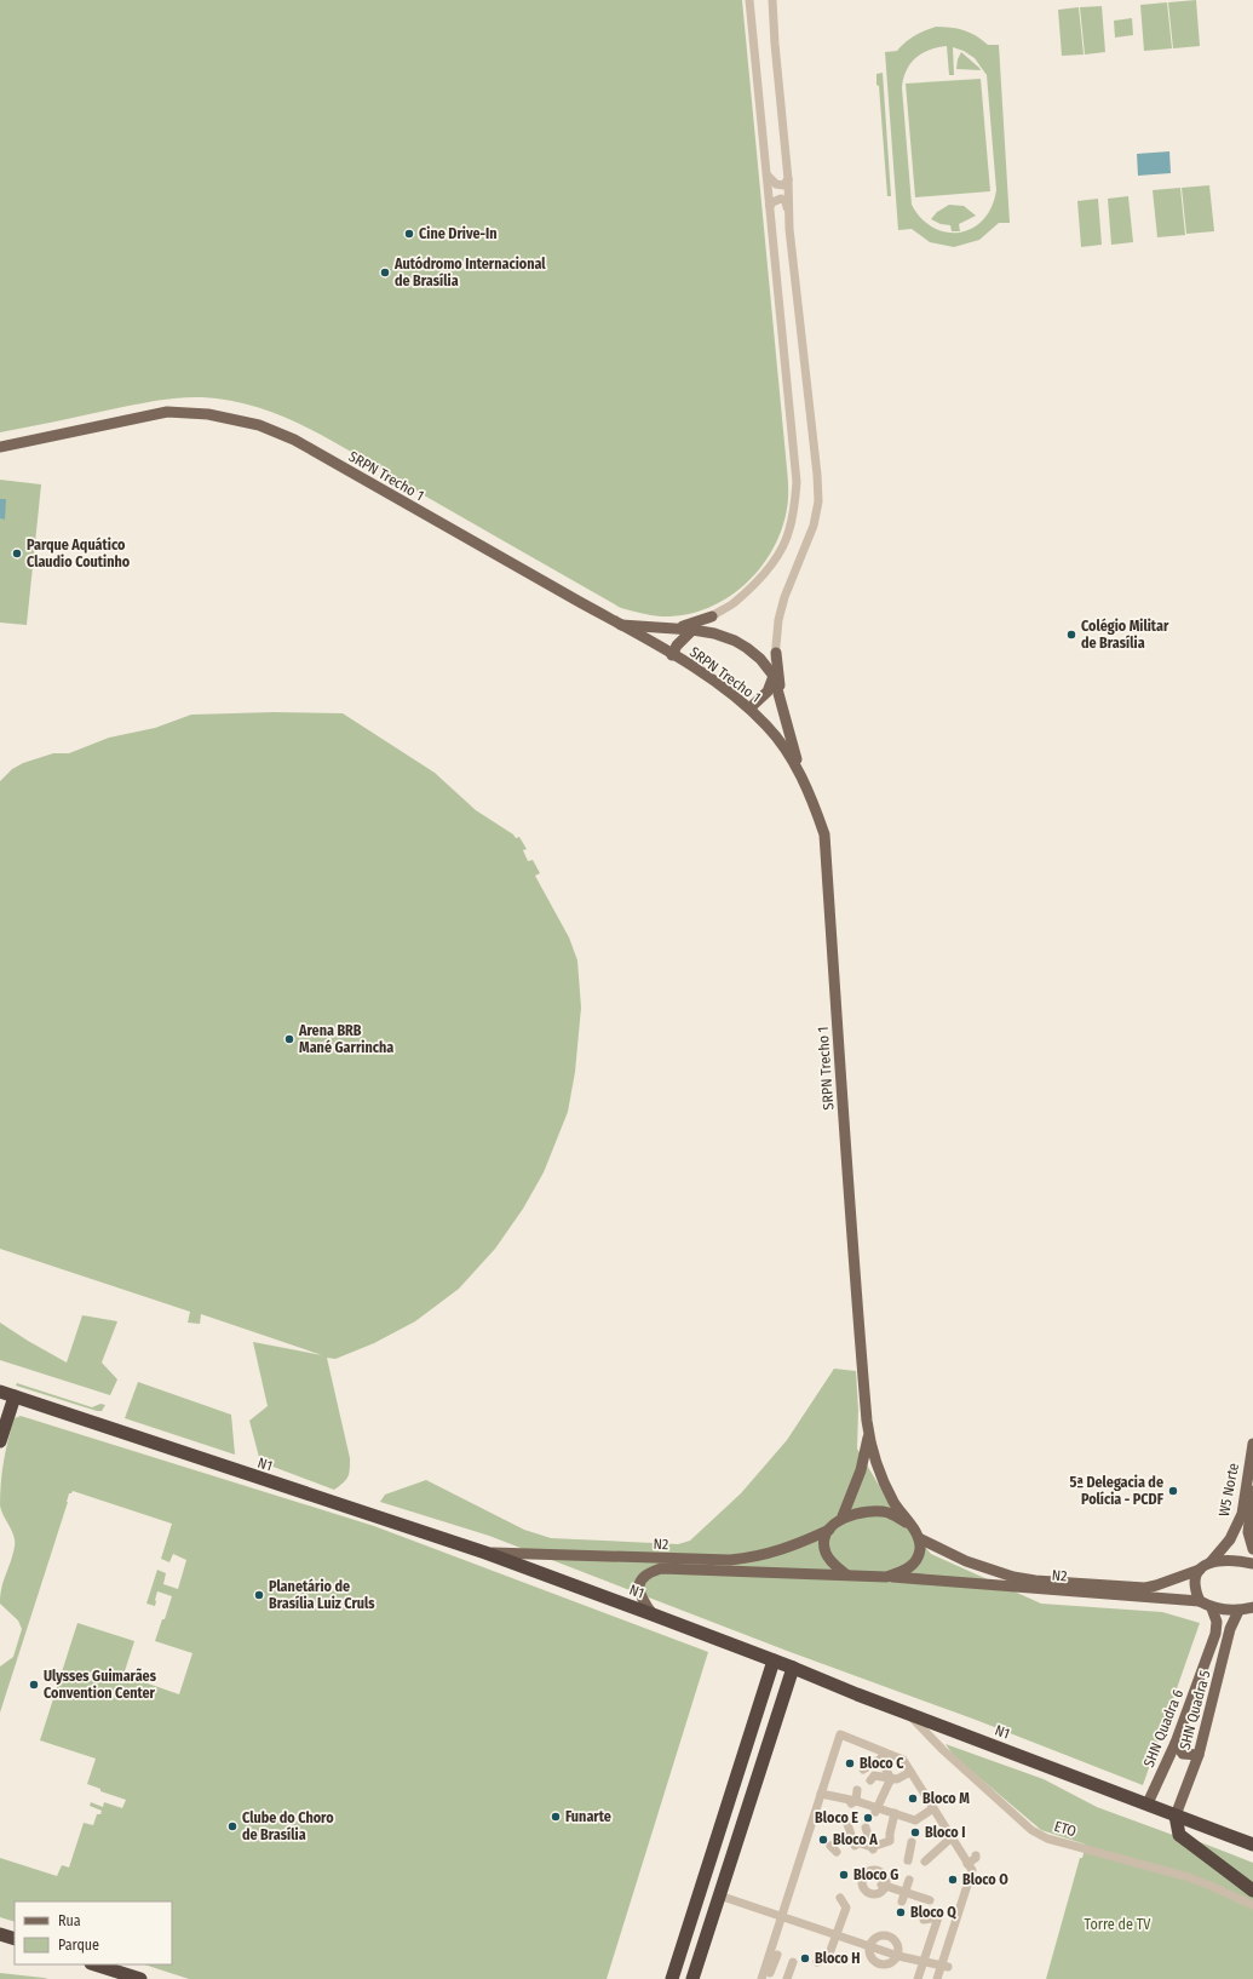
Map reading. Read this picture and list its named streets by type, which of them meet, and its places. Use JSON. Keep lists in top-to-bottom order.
{
  "streets": {
    "highway": ["N1"],
    "main road": [
      "SRPN Trecho 1",
      "W5 Norte",
      "N2",
      "SHN Quadra 5",
      "SHN Quadra 6"
    ],
    "street": ["ETO"]
  },
  "crossings": [
    ["SRPN Trecho 1", "N2"],
    ["N1", "N2"],
    ["N1", "SHN Quadra 5"],
    ["N1", "SHN Quadra 6"],
    ["N1", "ETO"],
    ["W5 Norte", "N2"]
  ],
  "parks": ["Torre de TV"],
  "places": [
    "Cine Drive-In",
    "Autódromo Internacional de Brasília",
    "Parque Aquático Claudio Coutinho",
    "Colégio Militar de Brasília",
    "Arena BRB Mané Garrincha",
    "5ª Delegacia de Polícia - PCDF",
    "Planetário de Brasília Luiz Cruls",
    "Ulysses Guimarães Convention Center",
    "Bloco C",
    "Bloco M",
    "Funarte",
    "Bloco E",
    "Clube do Choro de Brasília",
    "Bloco I",
    "Bloco A",
    "Bloco G",
    "Bloco O",
    "Bloco Q",
    "Bloco H"
  ],
  "legend": ["Rua", "Parque"]
}
